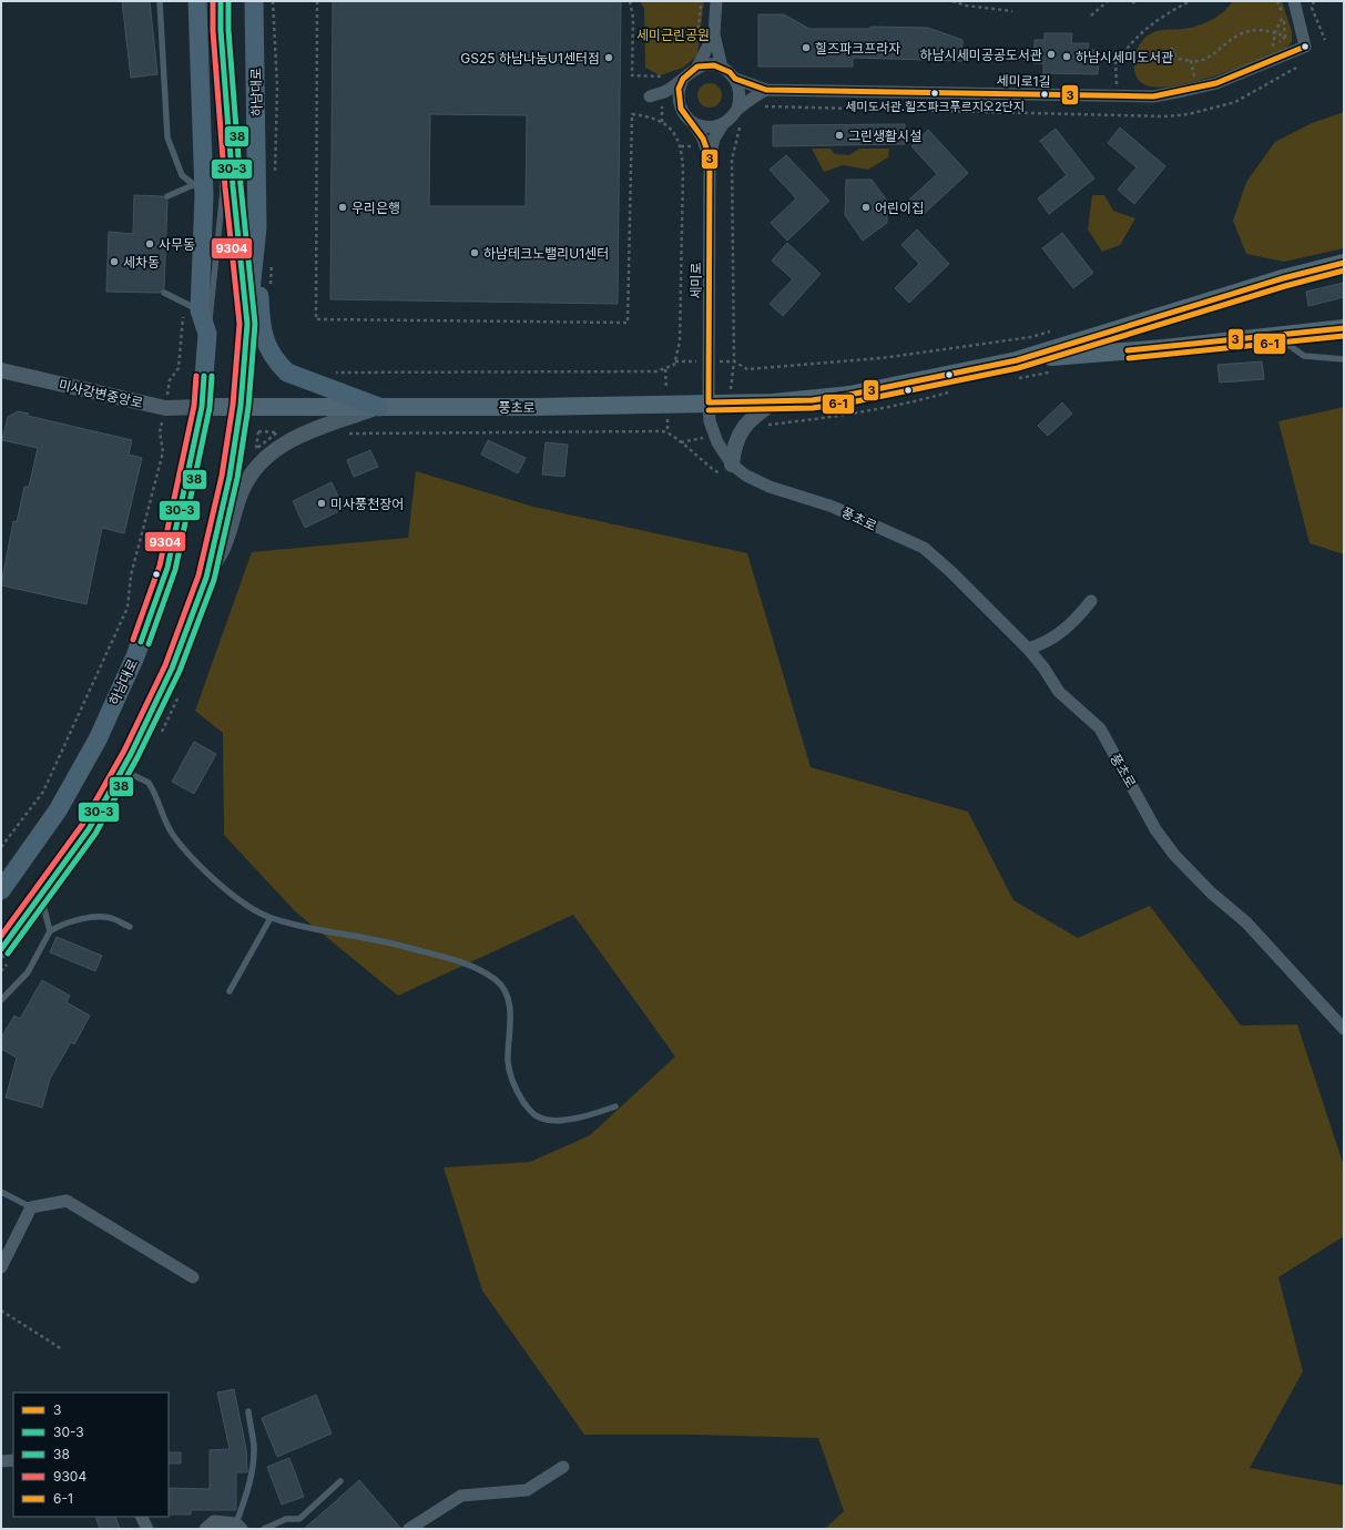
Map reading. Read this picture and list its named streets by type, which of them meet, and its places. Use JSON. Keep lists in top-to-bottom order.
{
  "streets": {
    "main road": ["하남대로", "풍초로"],
    "street": ["세미로1길", "세미로", "미사강변중앙로"]
  },
  "crossings": [
    ["하남대로", "미사강변중앙로"],
    ["하남대로", "풍초로"],
    ["세미로", "풍초로"],
    ["미사강변중앙로", "풍초로"]
  ],
  "parks": ["세미근린공원"],
  "places": [
    "힐즈파크프라자",
    "하남시세미공공도서관",
    "하남시세미도서관",
    "GS25 하남나눔U1센터점",
    "세미도서관.힐즈파크푸르지오2단지",
    "그린생활시설",
    "우리은행",
    "어린이집",
    "사무동",
    "하남테크노밸리U1센터",
    "세차동",
    "미사풍천장어"
  ],
  "lines": [
    "transit line 30-3",
    "transit line 38",
    "transit line 9304",
    "transit line 3",
    "transit line 6-1"
  ],
  "legend": [
    "3",
    "30-3",
    "38",
    "9304",
    "6-1"
  ]
}
